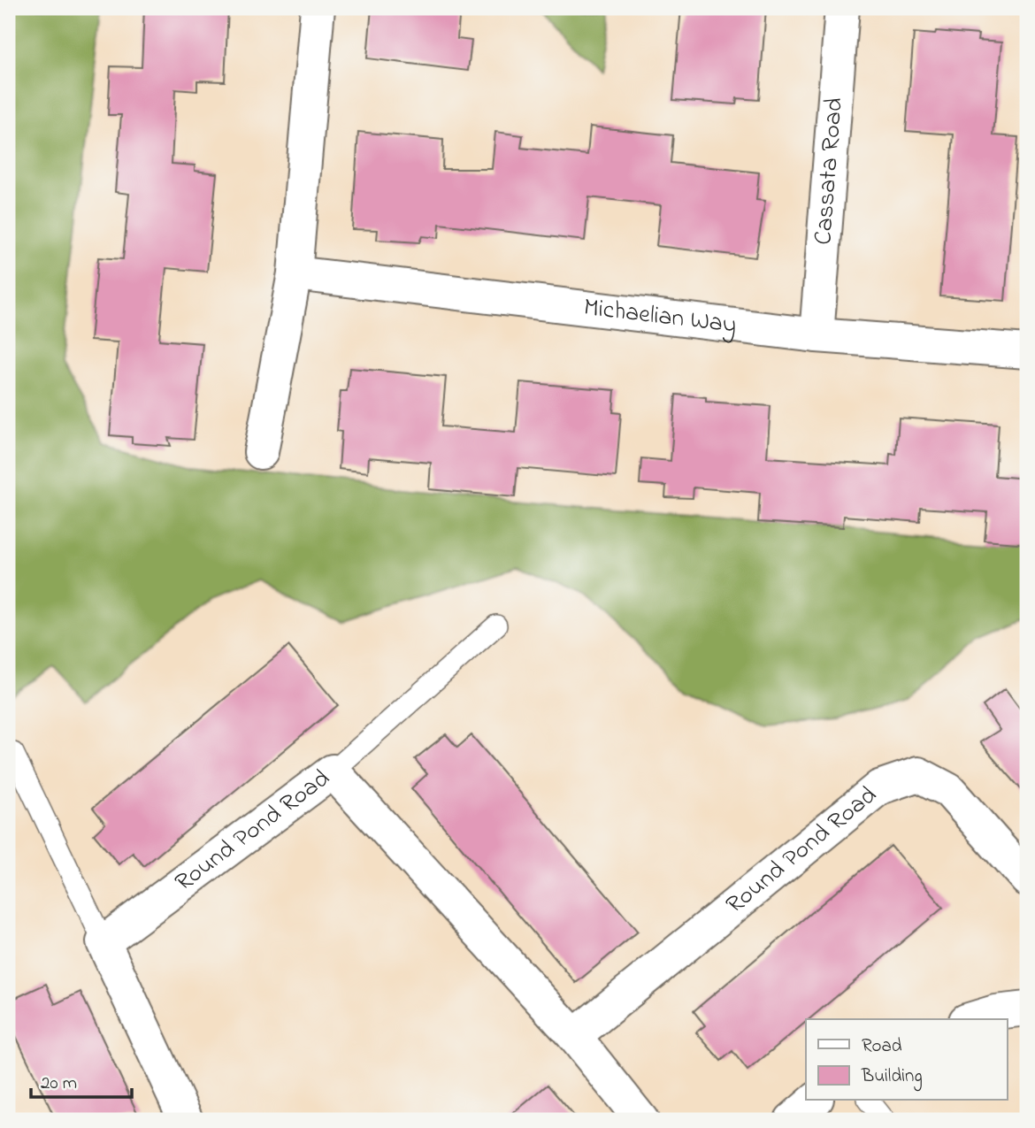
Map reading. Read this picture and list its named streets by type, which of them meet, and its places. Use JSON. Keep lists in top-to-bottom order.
{
  "streets": {
    "street": ["Cassata Road", "Michaelian Way", "Round Pond Road"]
  },
  "crossings": [
    ["Cassata Road", "Michaelian Way"]
  ],
  "legend": ["Road", "Building"],
  "scale_bar": "20 m"
}
